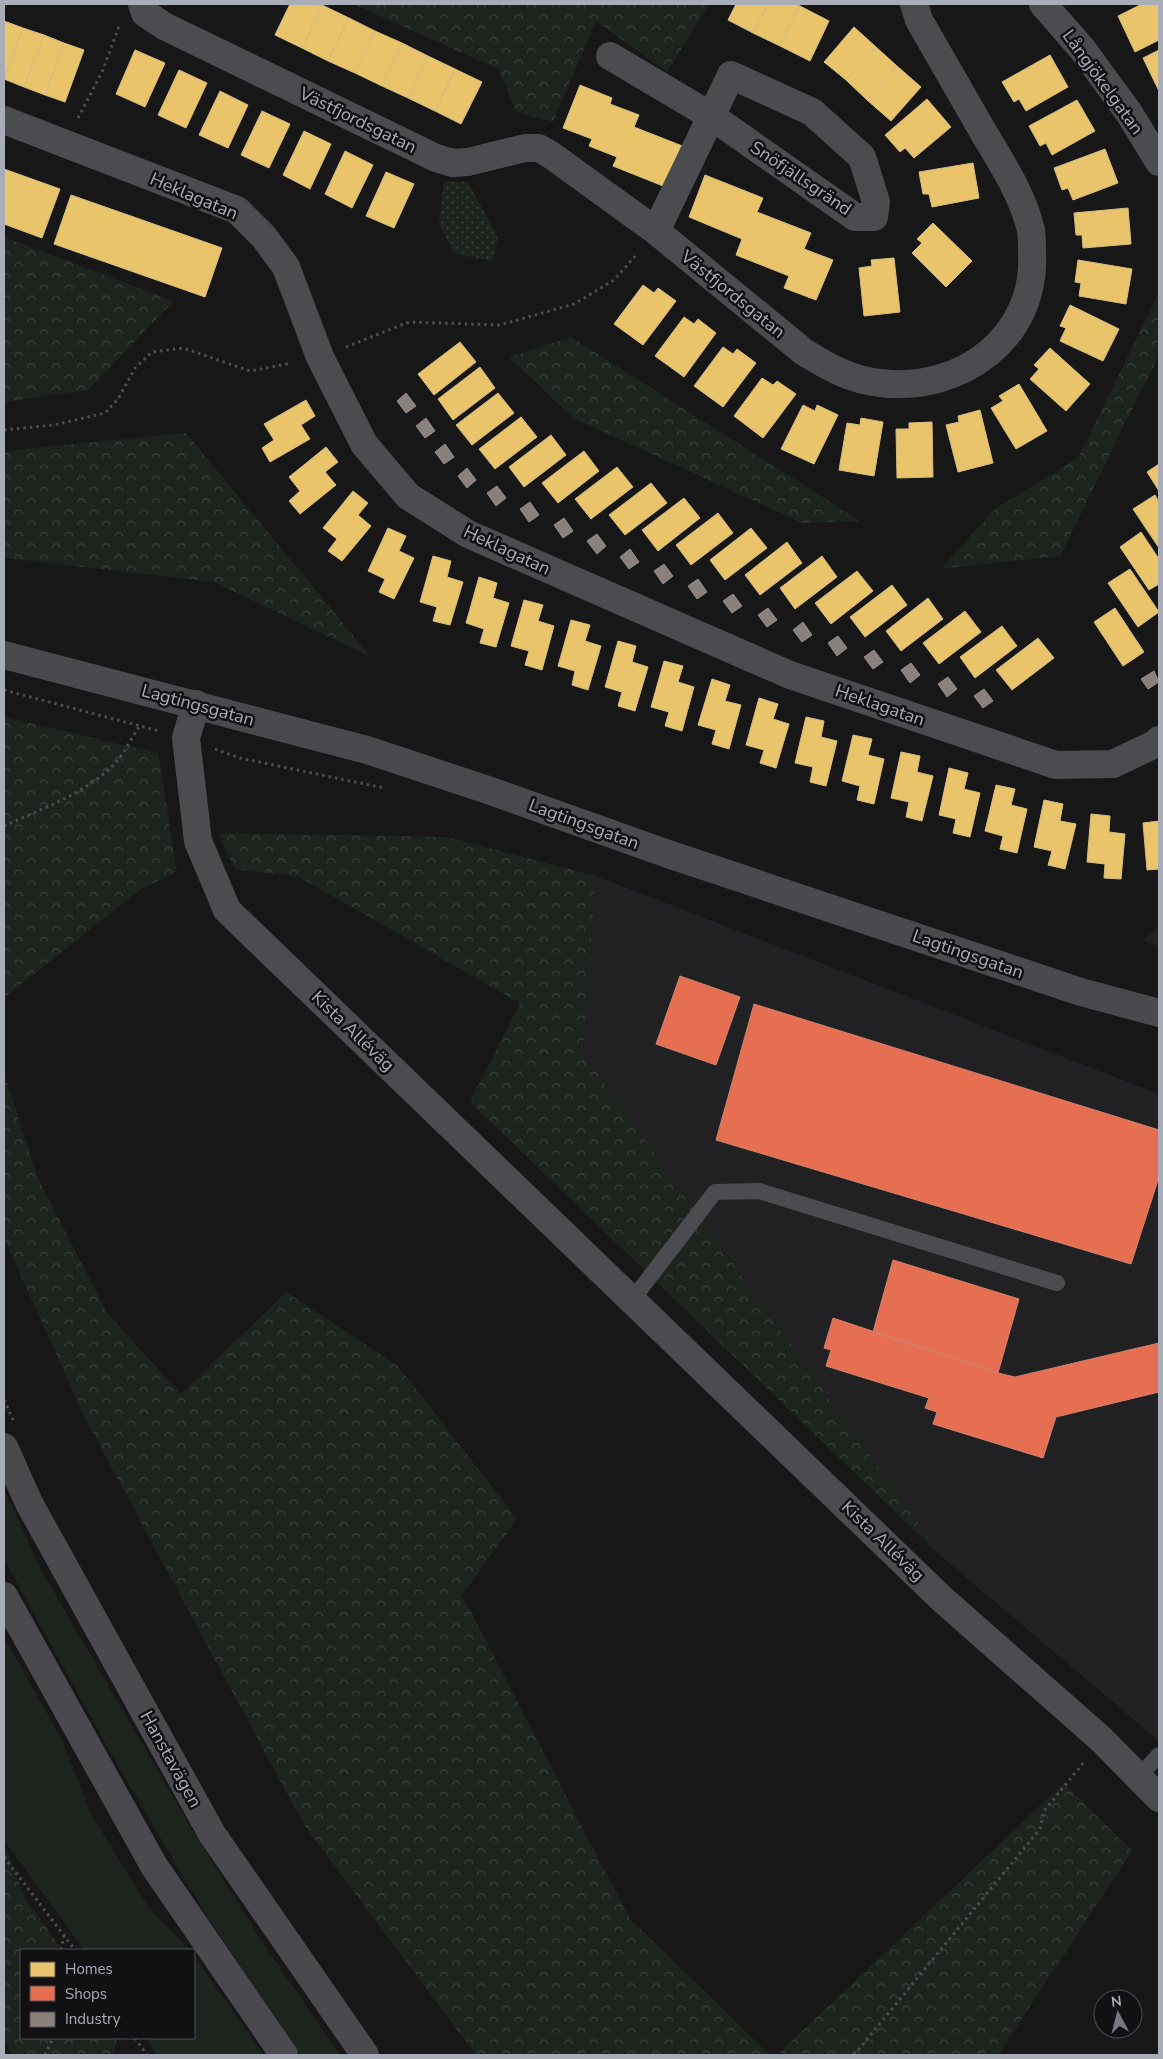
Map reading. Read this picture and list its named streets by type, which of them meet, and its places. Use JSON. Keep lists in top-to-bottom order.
{
  "streets": {
    "main road": ["Lagtingsgatan", "Hanstavägen"],
    "street": [
      "Långjökelgatan",
      "Västfjordsgatan",
      "Snöfjällsgränd",
      "Heklagatan",
      "Kista Alléväg"
    ]
  },
  "crossings": [
    ["Västfjordsgatan", "Snöfjällsgränd"],
    ["Lagtingsgatan", "Kista Alléväg"]
  ],
  "legend": ["Homes", "Shops", "Industry"],
  "north": "top"
}
